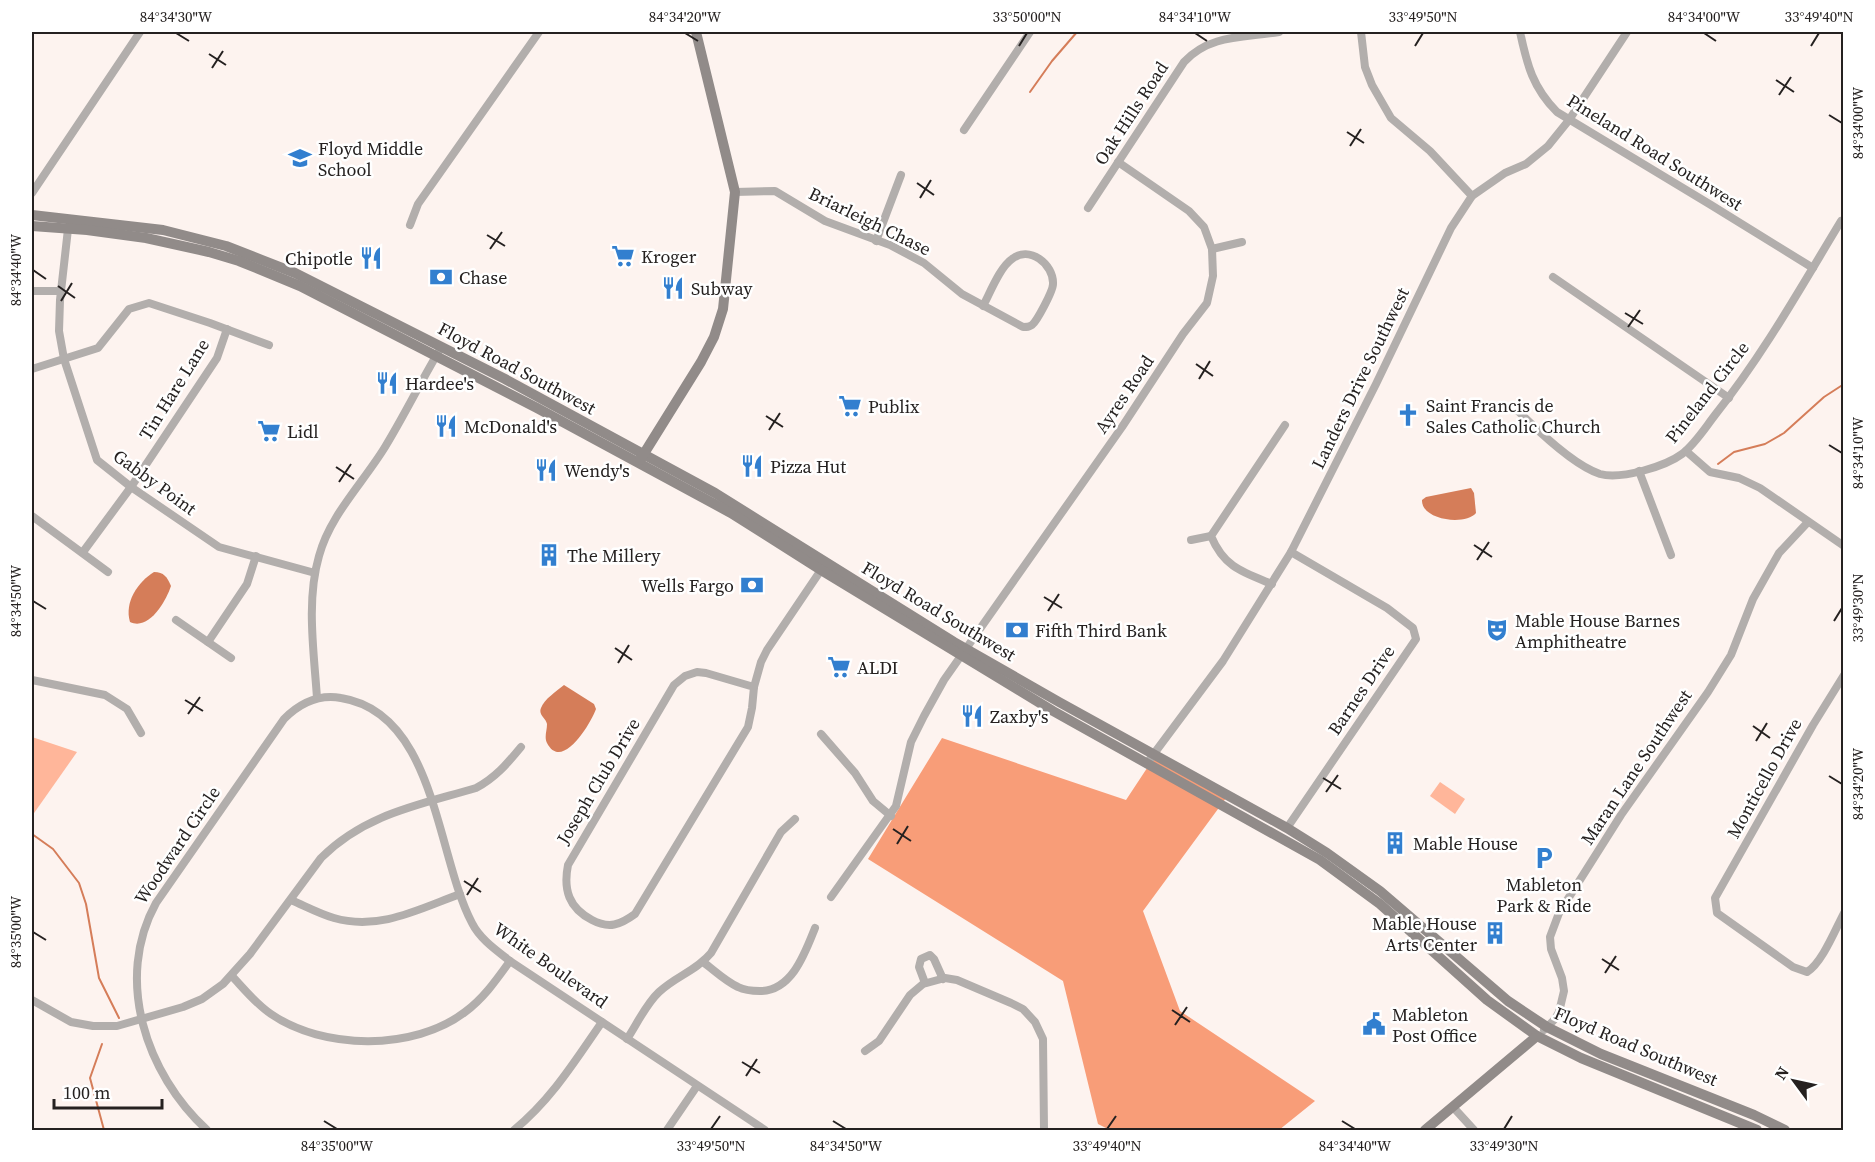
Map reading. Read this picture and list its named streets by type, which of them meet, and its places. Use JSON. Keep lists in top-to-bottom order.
{
  "streets": {
    "main road": ["Floyd Road Southwest"],
    "street": [
      "Oak Hills Road",
      "Pineland Road Southwest",
      "Briarleigh Chase",
      "Landers Drive Southwest",
      "Tin Hare Lane",
      "Pineland Circle",
      "Ayres Road",
      "Gabby Point",
      "Barnes Drive",
      "Maran Lane Southwest",
      "Monticello Drive",
      "Joseph Club Drive",
      "Woodward Circle",
      "White Boulevard"
    ]
  },
  "crossings": [
    ["Oak Hills Road", "Ayres Road"],
    ["Pineland Road Southwest", "Landers Drive Southwest"],
    ["Pineland Road Southwest", "Pineland Circle"],
    ["Floyd Road Southwest", "Landers Drive Southwest"],
    ["Floyd Road Southwest", "Ayres Road"],
    ["Floyd Road Southwest", "Gabby Point"],
    ["Floyd Road Southwest", "Barnes Drive"],
    ["Floyd Road Southwest", "Maran Lane Southwest"],
    ["Floyd Road Southwest", "Joseph Club Drive"],
    ["Landers Drive Southwest", "Barnes Drive"],
    ["Tin Hare Lane", "Gabby Point"],
    ["Woodward Circle", "White Boulevard"]
  ],
  "places": {
    "school or university": ["Floyd Middle School"],
    "supermarket": [
      "Kroger",
      "Publix",
      "Lidl",
      "ALDI"
    ],
    "restaurant": [
      "Chipotle",
      "Subway",
      "Hardee's",
      "McDonald's",
      "Pizza Hut",
      "Wendy's",
      "Zaxby's"
    ],
    "bank": ["Chase", "Wells Fargo", "Fifth Third Bank"],
    "church": ["Saint Francis de Sales Catholic Church"],
    "building": ["The Millery", "Mable House", "Mable House Arts Center"],
    "theatre": ["Mable House Barnes Amphitheatre"],
    "parking": ["Mableton Park & Ride"],
    "public building": ["Mableton Post Office"]
  },
  "scale_bar": "100 m",
  "north": "top left",
  "coordinates": [
    "84°34'30\"W",
    "84°34'20\"W",
    "33°50'00\"N",
    "84°34'10\"W",
    "33°49'50\"N",
    "84°34'00\"W",
    "33°49'40\"N",
    "84°34'40\"W",
    "84°34'50\"W",
    "33°49'30\"N",
    "84°35'00\"W"
  ]
}
